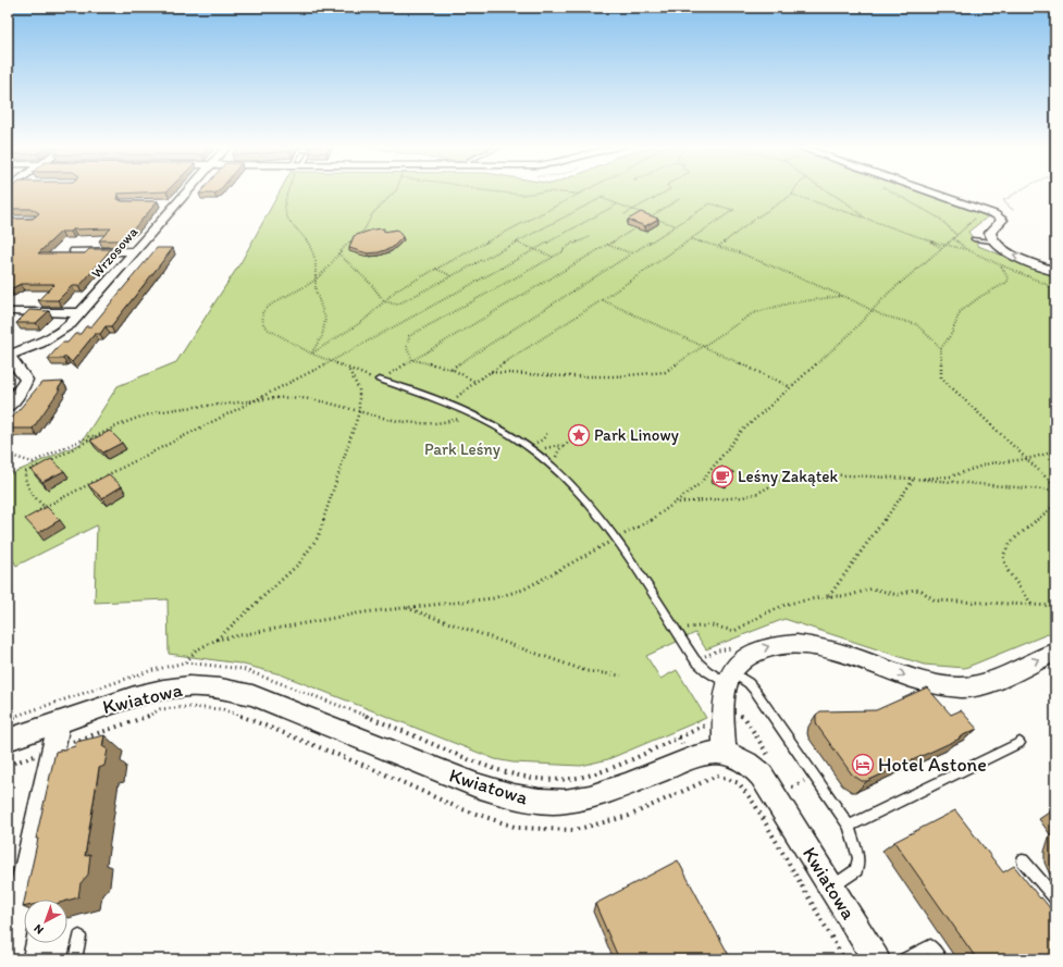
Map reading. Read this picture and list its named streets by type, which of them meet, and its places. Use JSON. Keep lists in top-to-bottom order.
{
  "streets": {
    "street": ["Wrzosowa", "Kwiatowa"]
  },
  "parks": ["Park Leśny"],
  "places": {
    "place": ["Park Linowy"],
    "cafe": ["Leśny Zakątek"],
    "hotel": ["Hotel Astone"]
  },
  "north": "bottom left"
}
